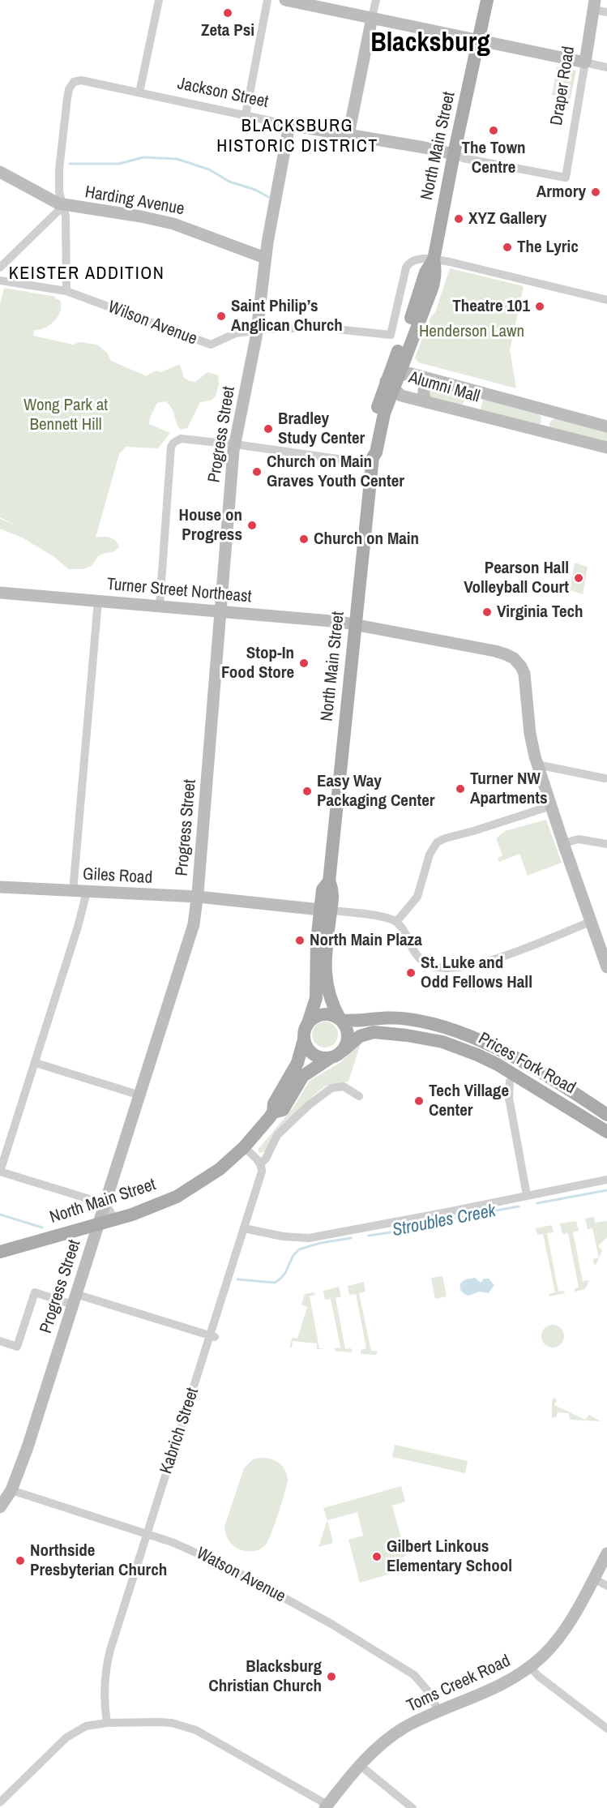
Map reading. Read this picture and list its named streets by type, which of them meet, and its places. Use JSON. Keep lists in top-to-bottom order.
{
  "streets": {
    "main road": ["North Main Street", "Prices Fork Road"],
    "street": [
      "Draper Road",
      "Jackson Street",
      "Harding Avenue",
      "Wilson Avenue",
      "Alumni Mall",
      "Progress Street",
      "Turner Street Northeast",
      "Giles Road",
      "Kabrich Street",
      "Watson Avenue",
      "Toms Creek Road"
    ]
  },
  "crossings": [
    ["Draper Road", "Jackson Street"],
    ["Jackson Street", "North Main Street"],
    ["Jackson Street", "Harding Avenue"],
    ["Jackson Street", "Progress Street"],
    ["North Main Street", "Wilson Avenue"],
    ["North Main Street", "Alumni Mall"],
    ["North Main Street", "Progress Street"],
    ["North Main Street", "Turner Street Northeast"],
    ["North Main Street", "Giles Road"],
    ["North Main Street", "Prices Fork Road"],
    ["Harding Avenue", "Progress Street"],
    ["Wilson Avenue", "Progress Street"],
    ["Progress Street", "Turner Street Northeast"],
    ["Progress Street", "Giles Road"],
    ["Progress Street", "Watson Avenue"],
    ["Kabrich Street", "Watson Avenue"],
    ["Watson Avenue", "Toms Creek Road"]
  ],
  "districts": ["Blacksburg", "BLACKSBURG HISTORIC DISTRICT", "KEISTER ADDITION"],
  "water": ["Stroubles Creek"],
  "parks": ["Henderson Lawn", "Wong Park at Bennett Hill"],
  "places": [
    "Zeta Psi",
    "The Town Centre",
    "Armory",
    "XYZ Gallery",
    "The Lyric",
    "Theatre 101",
    "Saint Philip’s Anglican Church",
    "Bradley Study Center",
    "Church on Main Graves Youth Center",
    "House on Progress",
    "Church on Main",
    "Pearson Hall Volleyball Court",
    "Virginia Tech",
    "Stop-In Food Store",
    "Turner NW Apartments",
    "Easy Way Packaging Center",
    "North Main Plaza",
    "St. Luke and Odd Fellows Hall",
    "Tech Village Center",
    "Gilbert Linkous Elementary School",
    "Northside Presbyterian Church",
    "Blacksburg Christian Church"
  ]
}
